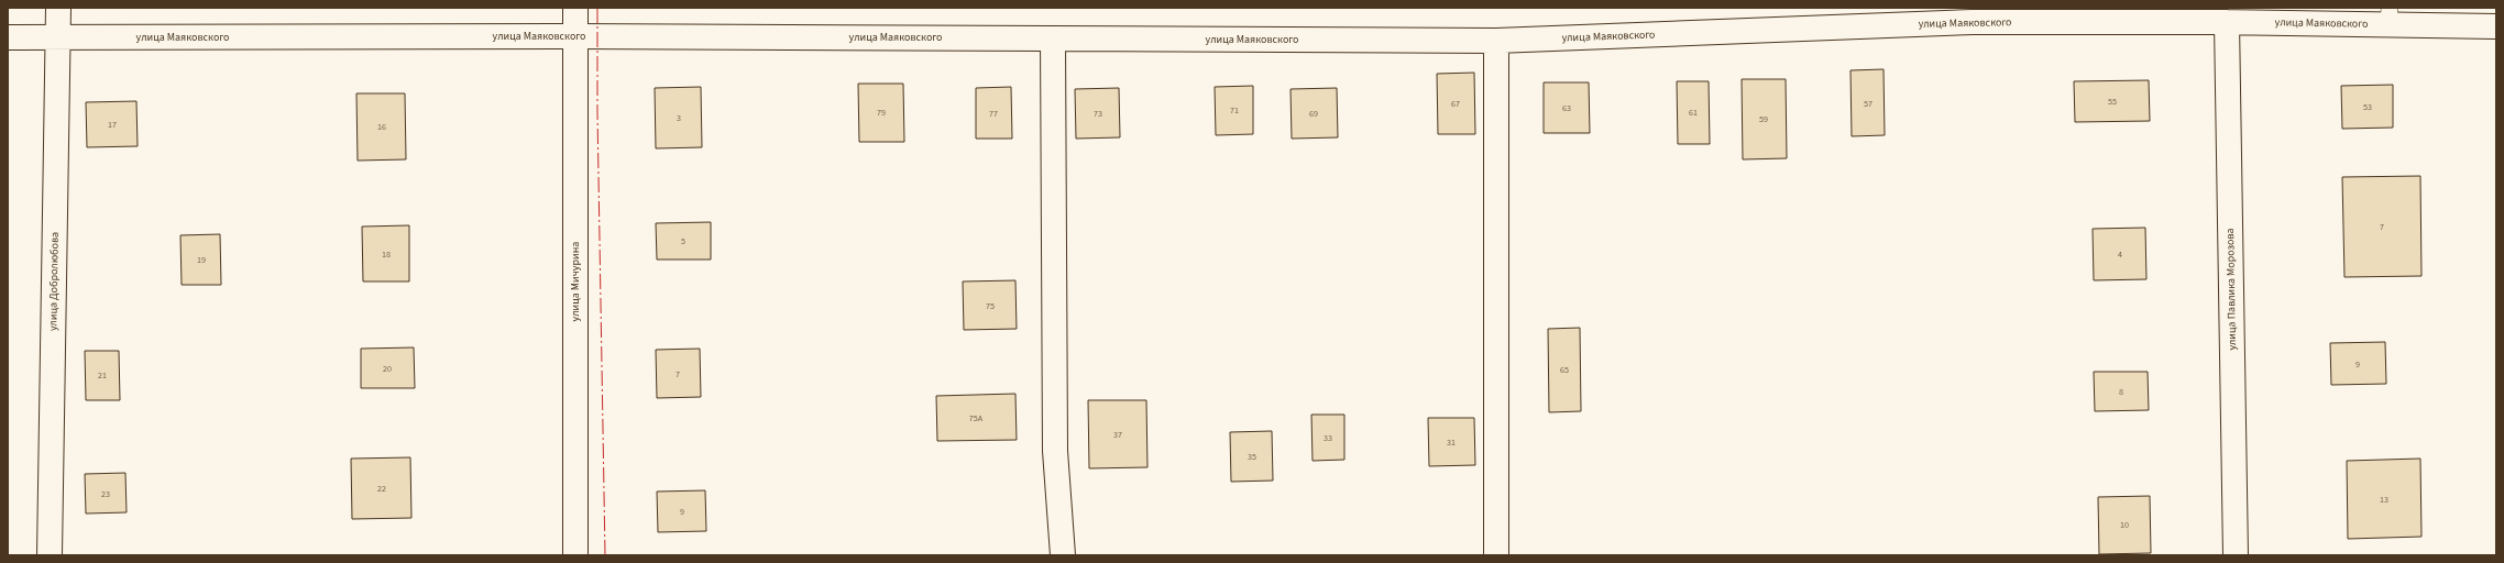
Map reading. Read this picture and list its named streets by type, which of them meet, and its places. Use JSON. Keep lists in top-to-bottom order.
{
  "streets": {
    "street": [
      "улица Маяковского",
      "улица Добролюбова",
      "улица Мичурина",
      "улица Павлика Морозова"
    ]
  },
  "crossings": [
    ["улица Маяковского", "улица Добролюбова"],
    ["улица Маяковского", "улица Мичурина"],
    ["улица Маяковского", "улица Павлика Морозова"]
  ],
  "house_numbers": [
    "55",
    "67",
    "57",
    "53",
    "63",
    "71",
    "79",
    "61",
    "77",
    "73",
    "69",
    "3",
    "59",
    "17",
    "16",
    "7",
    "5",
    "18",
    "4",
    "19",
    "75",
    "9",
    "20",
    "65",
    "7",
    "21",
    "8",
    "75А",
    "37",
    "33",
    "31",
    "35",
    "22",
    "23",
    "13",
    "9",
    "10"
  ]
}
